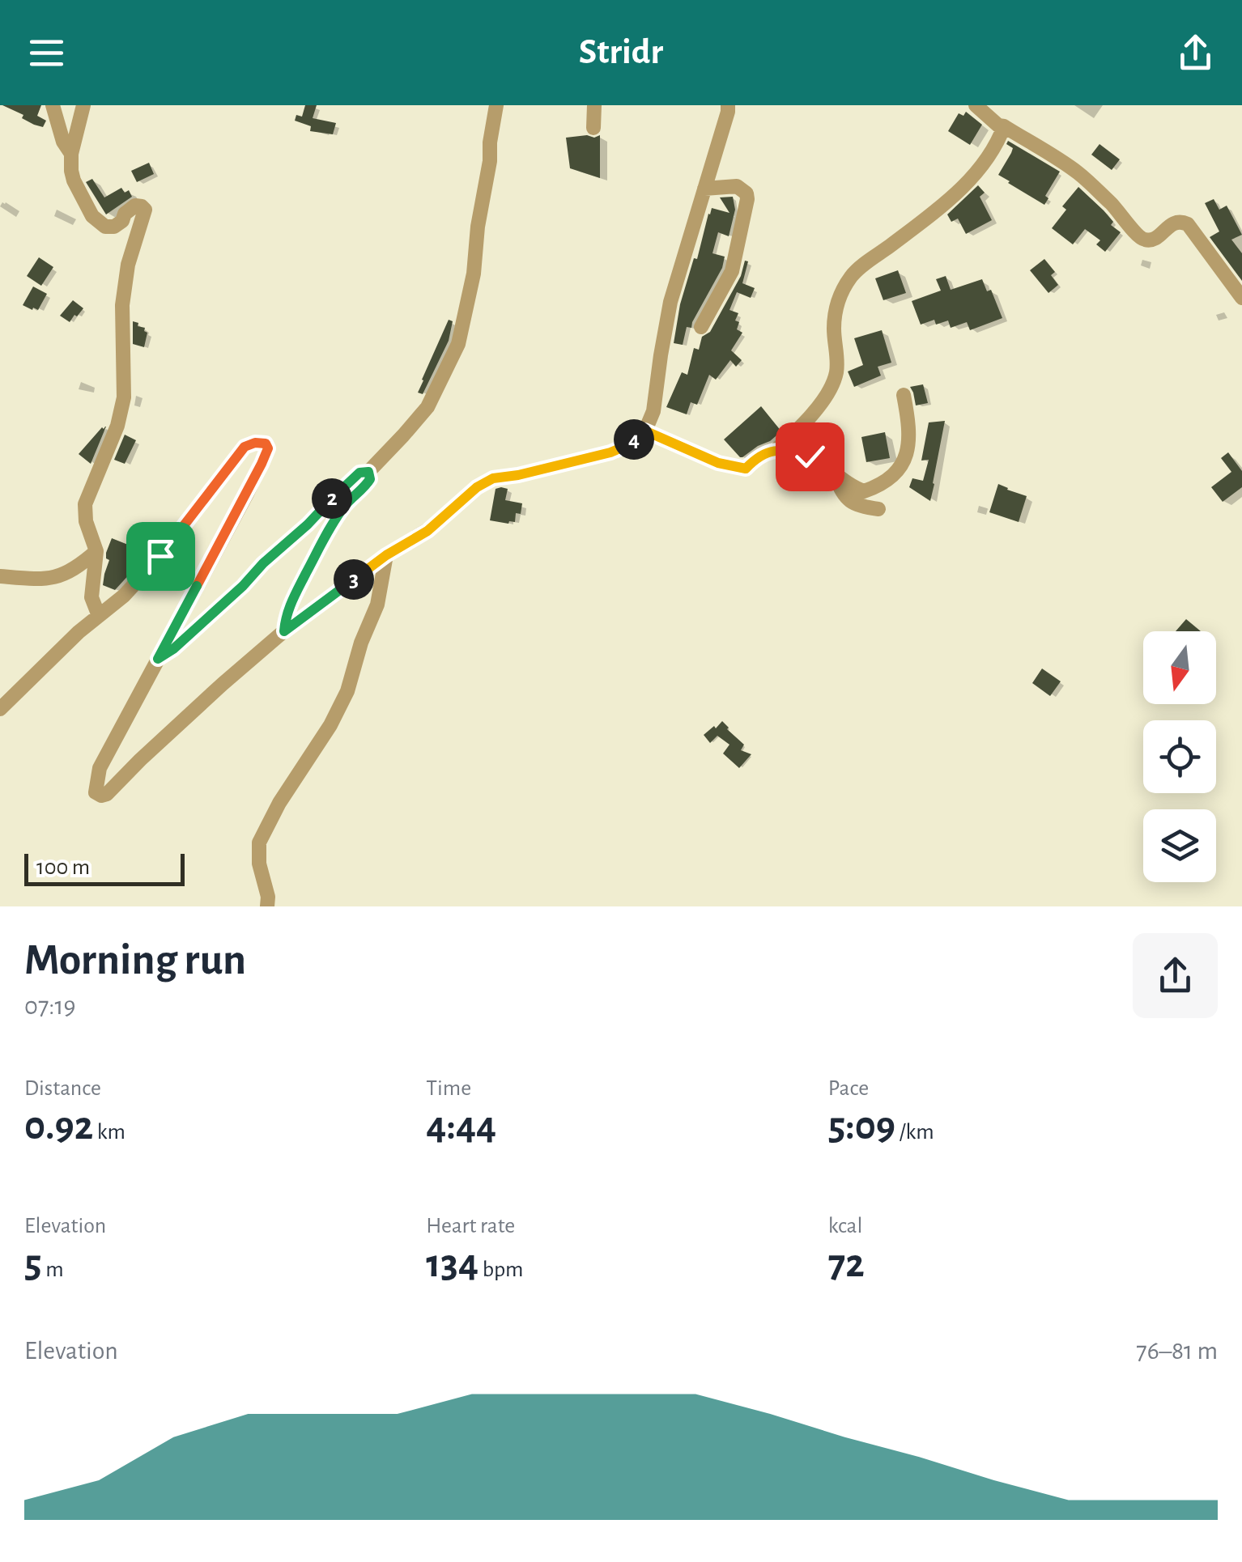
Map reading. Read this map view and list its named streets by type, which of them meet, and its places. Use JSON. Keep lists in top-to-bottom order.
{
  "scale_bar": "100 m",
  "north": "bottom",
  "page": {
    "header": "Stridr",
    "pins": ["4", "2", "3"],
    "scale": "100 m",
    "heading": ["Morning run", "07:19"],
    "stats": [
      ["Distance", "0.92 km"],
      ["Time", "4:44"],
      ["Pace", "5:09 /km"],
      ["Elevation", "5 m"],
      ["Heart rate", "134 bpm"],
      ["kcal", "72"]
    ],
    "chart": ["Elevation", "76–81 m"]
  }
}
